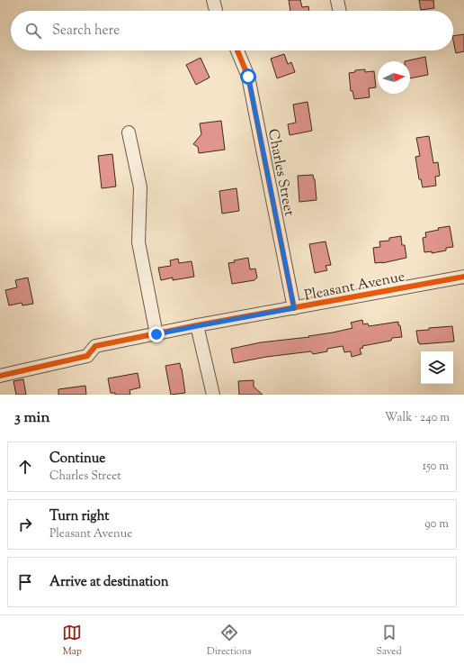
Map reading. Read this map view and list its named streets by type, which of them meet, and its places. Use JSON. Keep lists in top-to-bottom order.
{
  "streets": {
    "street": ["Charles Street", "Pleasant Avenue"]
  },
  "crossings": [
    ["Charles Street", "Pleasant Avenue"]
  ],
  "north": "right",
  "page": {
    "search": "Search here",
    "heading": ["3 min", "Walk · 240 m"],
    "list": [
      ["Continue", "Charles Street", "150 m"],
      ["Turn right", "Pleasant Avenue", "90 m"],
      "Arrive at destination"
    ],
    "nav": ["Map", "Directions", "Saved"]
  }
}
